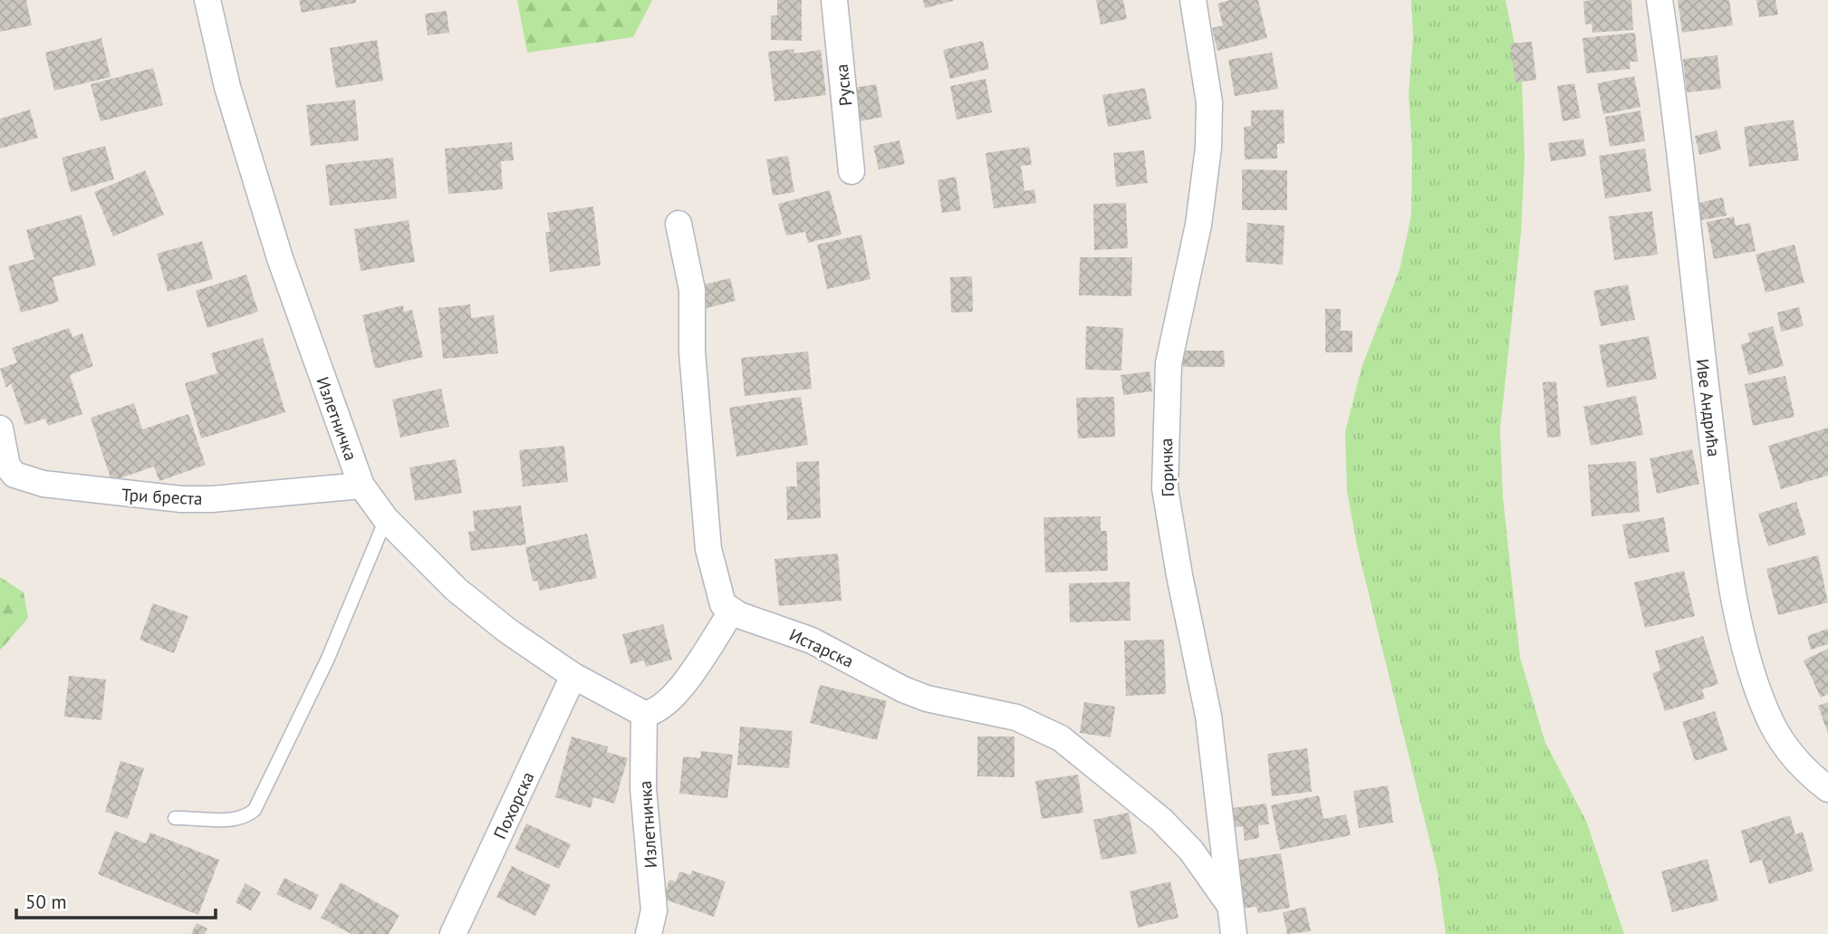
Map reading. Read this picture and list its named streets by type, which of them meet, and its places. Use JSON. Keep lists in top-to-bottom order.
{
  "streets": {
    "street": [
      "Руска",
      "Иве Андрића",
      "Излетничка",
      "Горичка",
      "Три бреста",
      "Истарска",
      "Похорска"
    ]
  },
  "crossings": [
    ["Излетничка", "Три бреста"],
    ["Излетничка", "Похорска"],
    ["Горичка", "Истарска"]
  ],
  "scale_bar": "50 m"
}
